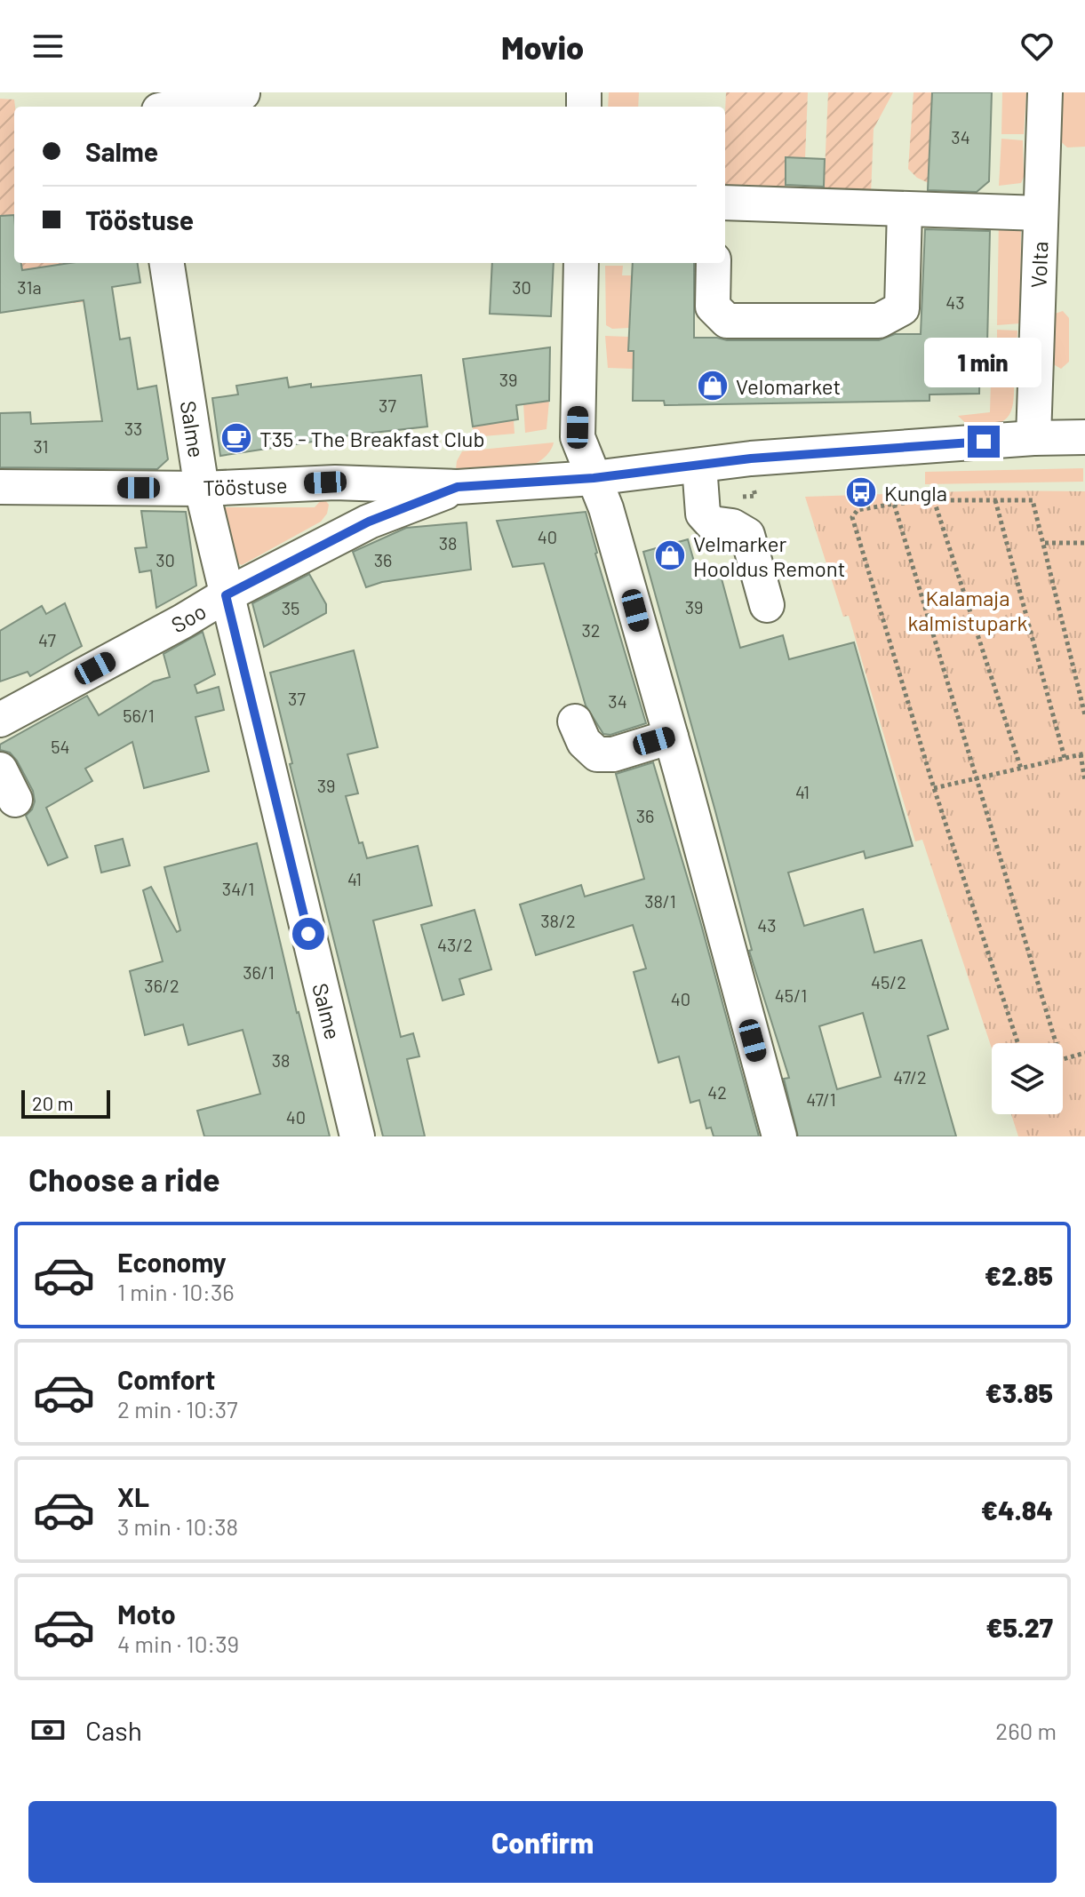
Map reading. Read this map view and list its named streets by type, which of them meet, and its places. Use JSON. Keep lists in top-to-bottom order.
{
  "streets": {
    "street": [
      "Volta",
      "Salme",
      "Tööstuse",
      "Soo"
    ]
  },
  "crossings": [
    ["Volta", "Tööstuse"],
    ["Salme", "Tööstuse"],
    ["Salme", "Soo"],
    ["Tööstuse", "Soo"]
  ],
  "parks": ["Kalamaja kalmistupark"],
  "places": {
    "shop": ["Velomarket", "Velmarker Hooldus Remont"],
    "cafe": ["T35 - The Breakfast Club"],
    "bus stop": ["Kungla"]
  },
  "house_numbers": [
    "34",
    "31a",
    "30",
    "43",
    "39",
    "37",
    "33",
    "31",
    "40",
    "38",
    "30",
    "36",
    "39",
    "35",
    "32",
    "47",
    "37",
    "34",
    "56/1",
    "54",
    "39",
    "41",
    "36",
    "41",
    "34/1",
    "38/1",
    "38/2",
    "43",
    "43/2",
    "36/1",
    "45/2",
    "36/2",
    "45/1",
    "40",
    "38",
    "47/2",
    "42",
    "47/1",
    "40"
  ],
  "scale_bar": "20 m",
  "page": {
    "header": "Movio",
    "banner": ["Salme", "Tööstuse"],
    "bubble": "1 min",
    "scale": "20 m",
    "heading": "Choose a ride",
    "list": [
      {
        "name": "Economy",
        "note": "1 min · 10:36",
        "value": "€2.85"
      },
      {
        "name": "Comfort",
        "note": "2 min · 10:37",
        "value": "€3.85"
      },
      {
        "name": "XL",
        "note": "3 min · 10:38",
        "value": "€4.84"
      },
      {
        "name": "Moto",
        "note": "4 min · 10:39",
        "value": "€5.27"
      }
    ],
    "pay": ["Cash", "260 m"],
    "buttons": "Confirm"
  }
}
